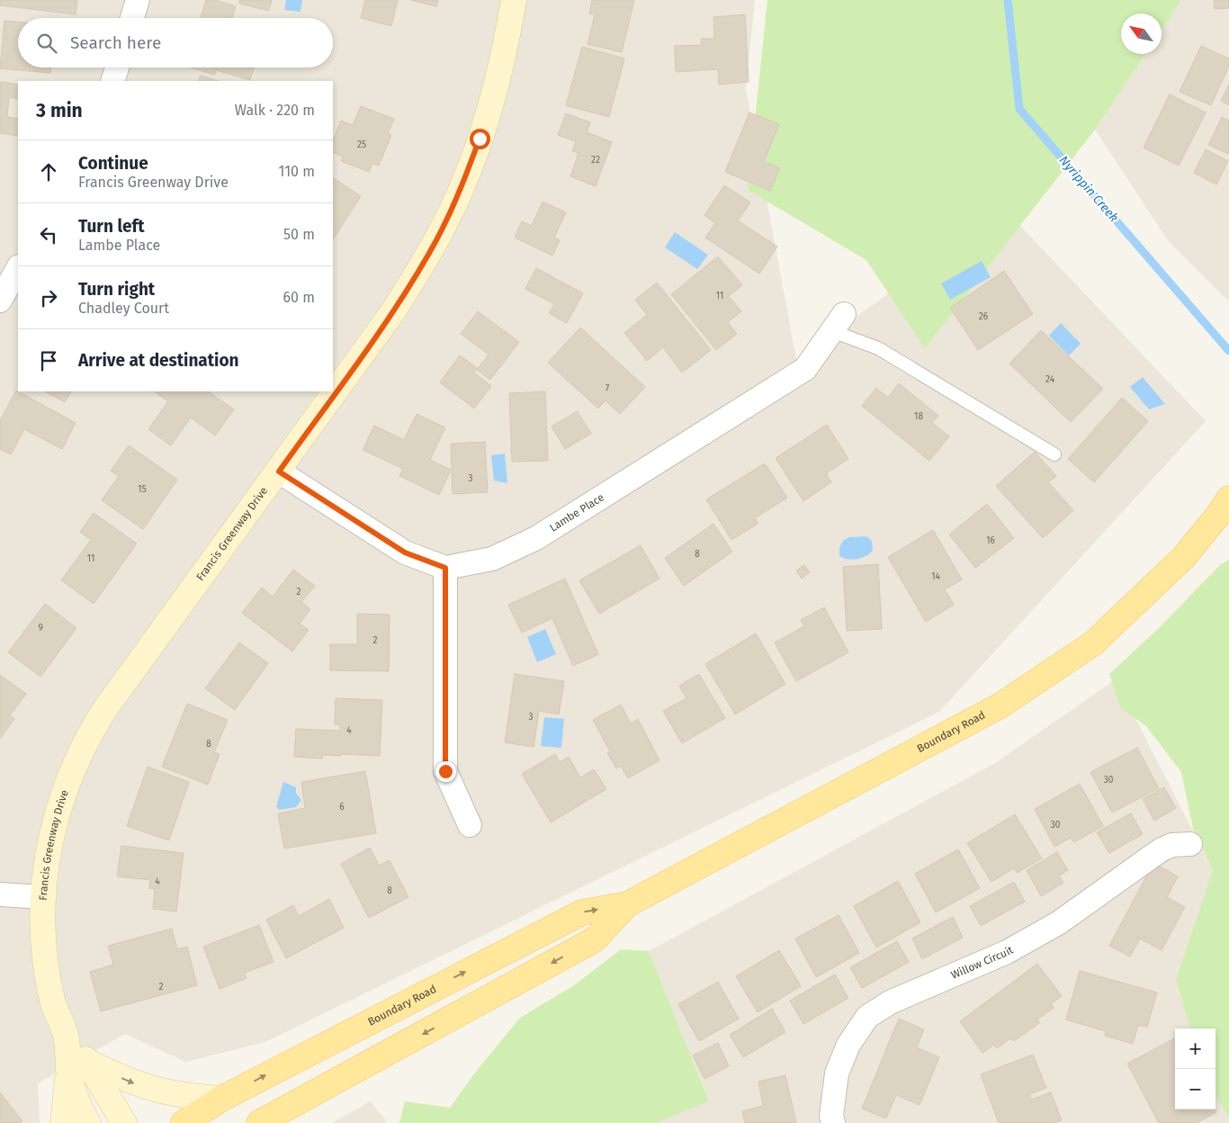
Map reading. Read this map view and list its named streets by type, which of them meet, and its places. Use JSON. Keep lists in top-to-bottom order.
{
  "streets": {
    "main road": ["Francis Greenway Drive", "Boundary Road"],
    "street": ["Lambe Place", "Willow Circuit"]
  },
  "water": ["Nyrippin Creek"],
  "house_numbers": [
    "25",
    "22",
    "11",
    "26",
    "24",
    "7",
    "18",
    "3",
    "15",
    "16",
    "8",
    "11",
    "14",
    "2",
    "9",
    "2",
    "3",
    "4",
    "8",
    "30",
    "6",
    "30",
    "4",
    "8",
    "2"
  ],
  "north": "top left",
  "page": {
    "search": "Search here",
    "heading": ["3 min", "Walk · 220 m"],
    "list": [
      ["Continue", "Francis Greenway Drive", "110 m"],
      ["Turn left", "Lambe Place", "50 m"],
      ["Turn right", "Chadley Court", "60 m"],
      "Arrive at destination"
    ],
    "map_buttons": ["+", "−"]
  }
}
